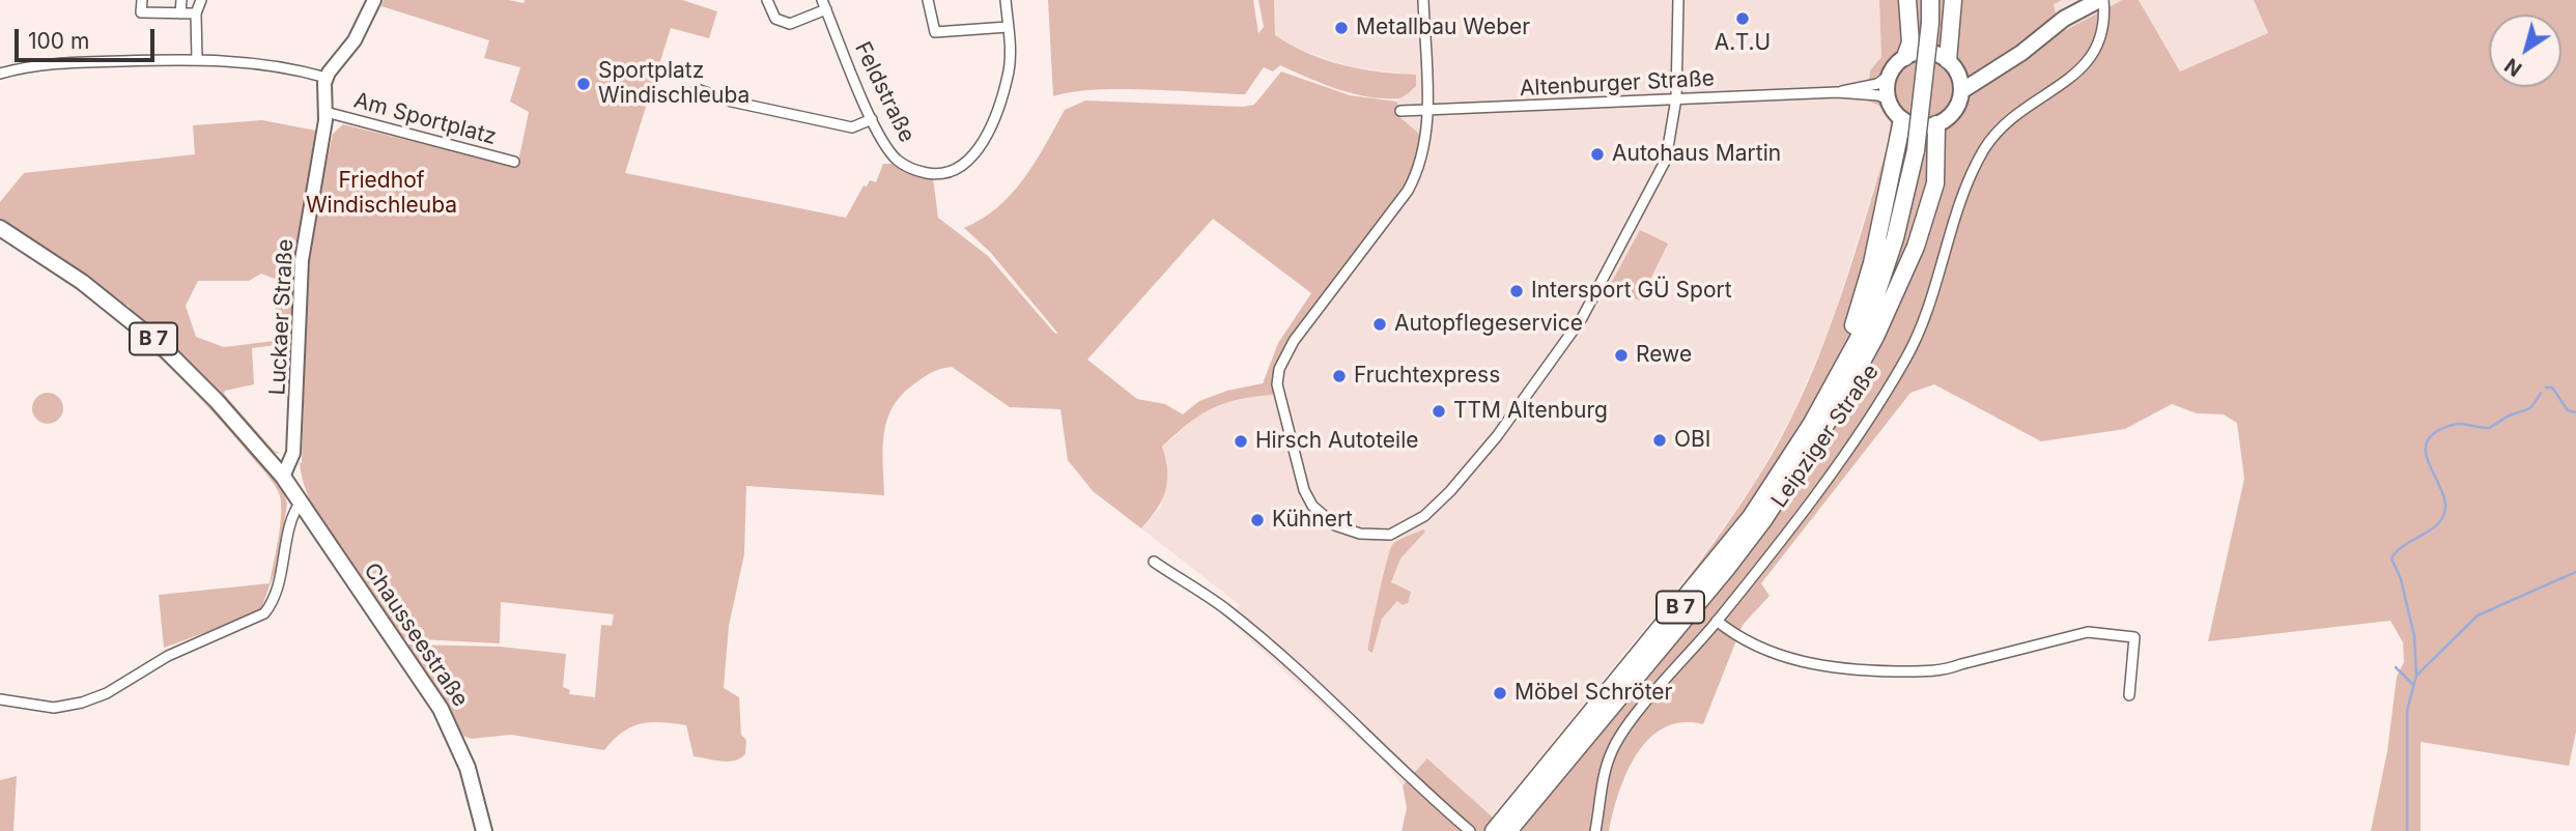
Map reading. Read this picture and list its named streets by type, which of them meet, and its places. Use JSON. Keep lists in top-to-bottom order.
{
  "streets": {
    "highway": ["B 7"],
    "main road": ["Leipziger Straße", "Chausseestraße"],
    "street": [
      "Altenburger Straße",
      "Feldstraße",
      "Am Sportplatz",
      "Luckaer Straße"
    ]
  },
  "crossings": [
    ["Altenburger Straße", "Leipziger Straße"],
    ["Am Sportplatz", "Luckaer Straße"],
    ["Luckaer Straße", "B 7"],
    ["Luckaer Straße", "Chausseestraße"],
    ["B 7", "Chausseestraße"]
  ],
  "parks": ["Friedhof Windischleuba"],
  "places": [
    "A.T.U",
    "Metallbau Weber",
    "Sportplatz Windischleuba",
    "Autohaus Martin",
    "Intersport GÜ Sport",
    "Autopflegeservice",
    "Rewe",
    "Fruchtexpress",
    "TTM Altenburg",
    "OBI",
    "Hirsch Autoteile",
    "Kühnert",
    "Möbel Schröter"
  ],
  "scale_bar": "100 m",
  "north": "bottom left"
}
